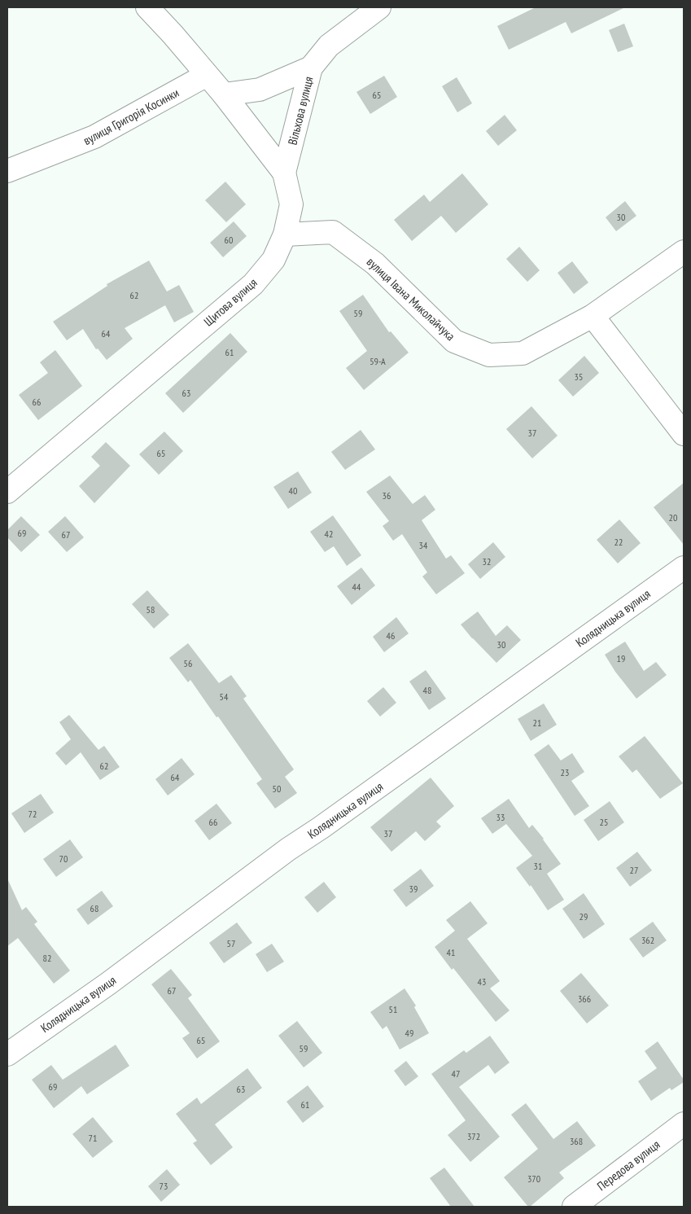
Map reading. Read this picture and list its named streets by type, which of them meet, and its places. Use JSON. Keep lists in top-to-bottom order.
{
  "streets": {
    "street": [
      "Вільхова вулиця",
      "вулиця Григорія Косинки",
      "вулиця Івана Миколайчука",
      "Щитова вулиця",
      "Колядницька вулиця",
      "Передова вулиця"
    ]
  },
  "crossings": [
    ["Вільхова вулиця", "Щитова вулиця"],
    ["вулиця Григорія Косинки", "Щитова вулиця"],
    ["вулиця Івана Миколайчука", "Щитова вулиця"]
  ],
  "house_numbers": [
    "65",
    "30",
    "60",
    "62",
    "59",
    "64",
    "61",
    "59-А",
    "35",
    "63",
    "66",
    "37",
    "65",
    "40",
    "36",
    "20",
    "69",
    "42",
    "67",
    "22",
    "34",
    "32",
    "44",
    "58",
    "46",
    "30",
    "19",
    "56",
    "48",
    "54",
    "21",
    "62",
    "23",
    "64",
    "50",
    "72",
    "33",
    "66",
    "25",
    "37",
    "70",
    "31",
    "27",
    "39",
    "68",
    "29",
    "362",
    "57",
    "41",
    "82",
    "43",
    "67",
    "366",
    "51",
    "49",
    "65",
    "59",
    "47",
    "69",
    "63",
    "61",
    "372",
    "71",
    "368",
    "370",
    "73"
  ]
}
